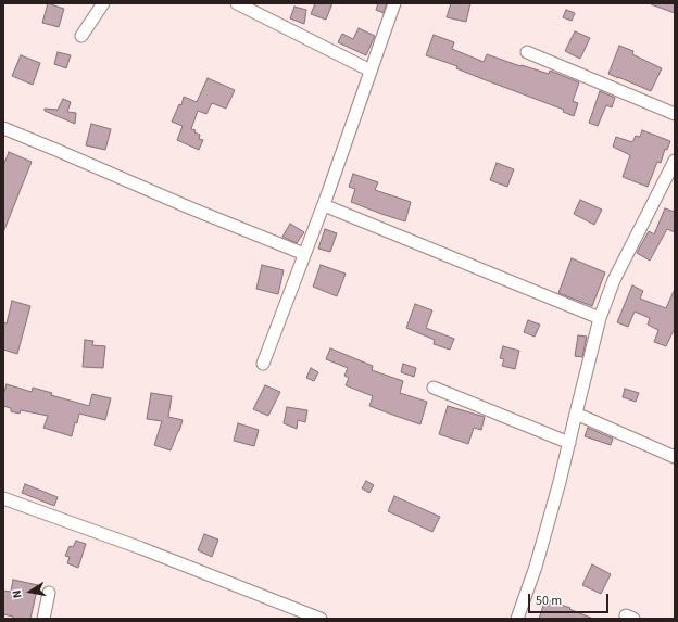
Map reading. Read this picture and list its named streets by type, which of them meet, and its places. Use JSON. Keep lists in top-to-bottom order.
{
  "scale_bar": "50 m",
  "north": "left"
}
